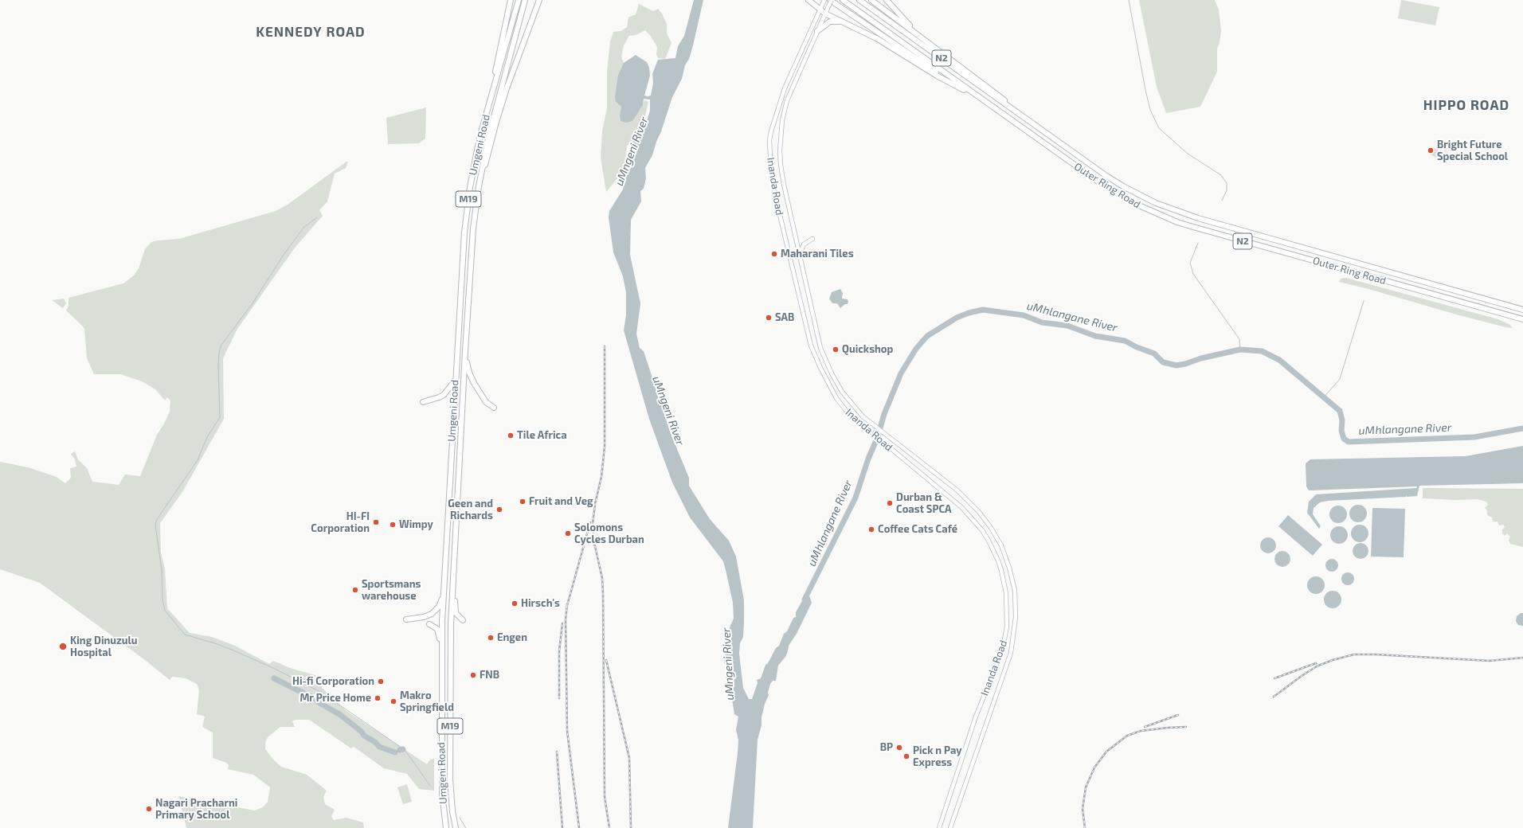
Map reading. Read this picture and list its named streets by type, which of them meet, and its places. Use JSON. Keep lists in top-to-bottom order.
{
  "streets": {
    "highway": [
      "N2",
      "Umgeni Road",
      "Outer Ring Road",
      "M19"
    ],
    "main road": ["Inanda Road"]
  },
  "districts": ["KENNEDY ROAD", "HIPPO ROAD"],
  "water": ["uMngeni River", "uMhlangane River"],
  "places": [
    "Bright Future Special School",
    "Maharani Tiles",
    "SAB",
    "Quickshop",
    "Tile Africa",
    "Fruit and Veg",
    "Durban & Coast SPCA",
    "Geen and Richards",
    "HI-FI Corporation",
    "Wimpy",
    "Coffee Cats Café",
    "Solomons Cycles Durban",
    "Sportsmans warehouse",
    "Hirsch's",
    "Engen",
    "King Dinuzulu Hospital",
    "FNB",
    "Hi-fi Corporation",
    "Mr Price Home",
    "Makro Springfield",
    "BP",
    "Pick n Pay Express",
    "Nagari Pracharni Primary School"
  ]
}
